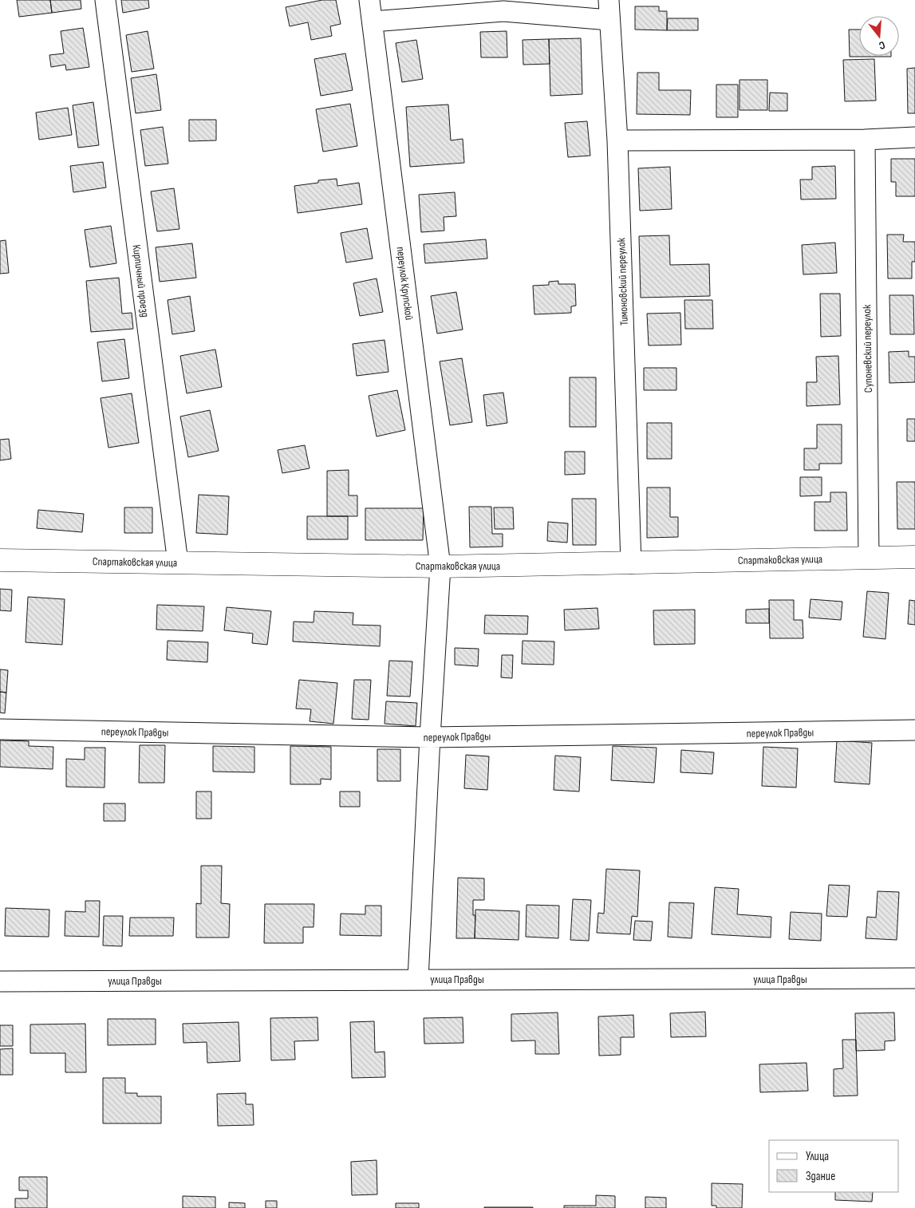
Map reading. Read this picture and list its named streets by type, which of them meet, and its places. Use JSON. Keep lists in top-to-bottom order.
{
  "streets": {
    "street": [
      "Кирпичный проезд",
      "Тимоновский переулок",
      "переулок Крупской",
      "Супоневский переулок",
      "Спартаковская улица",
      "переулок Правды",
      "улица Правды"
    ]
  },
  "crossings": [
    ["Кирпичный проезд", "Спартаковская улица"],
    ["Тимоновский переулок", "Спартаковская улица"],
    ["переулок Крупской", "Спартаковская улица"],
    ["переулок Крупской", "переулок Правды"],
    ["переулок Крупской", "улица Правды"],
    ["Супоневский переулок", "Спартаковская улица"]
  ],
  "legend": ["Улица", "Здание"],
  "north": "bottom"
}
